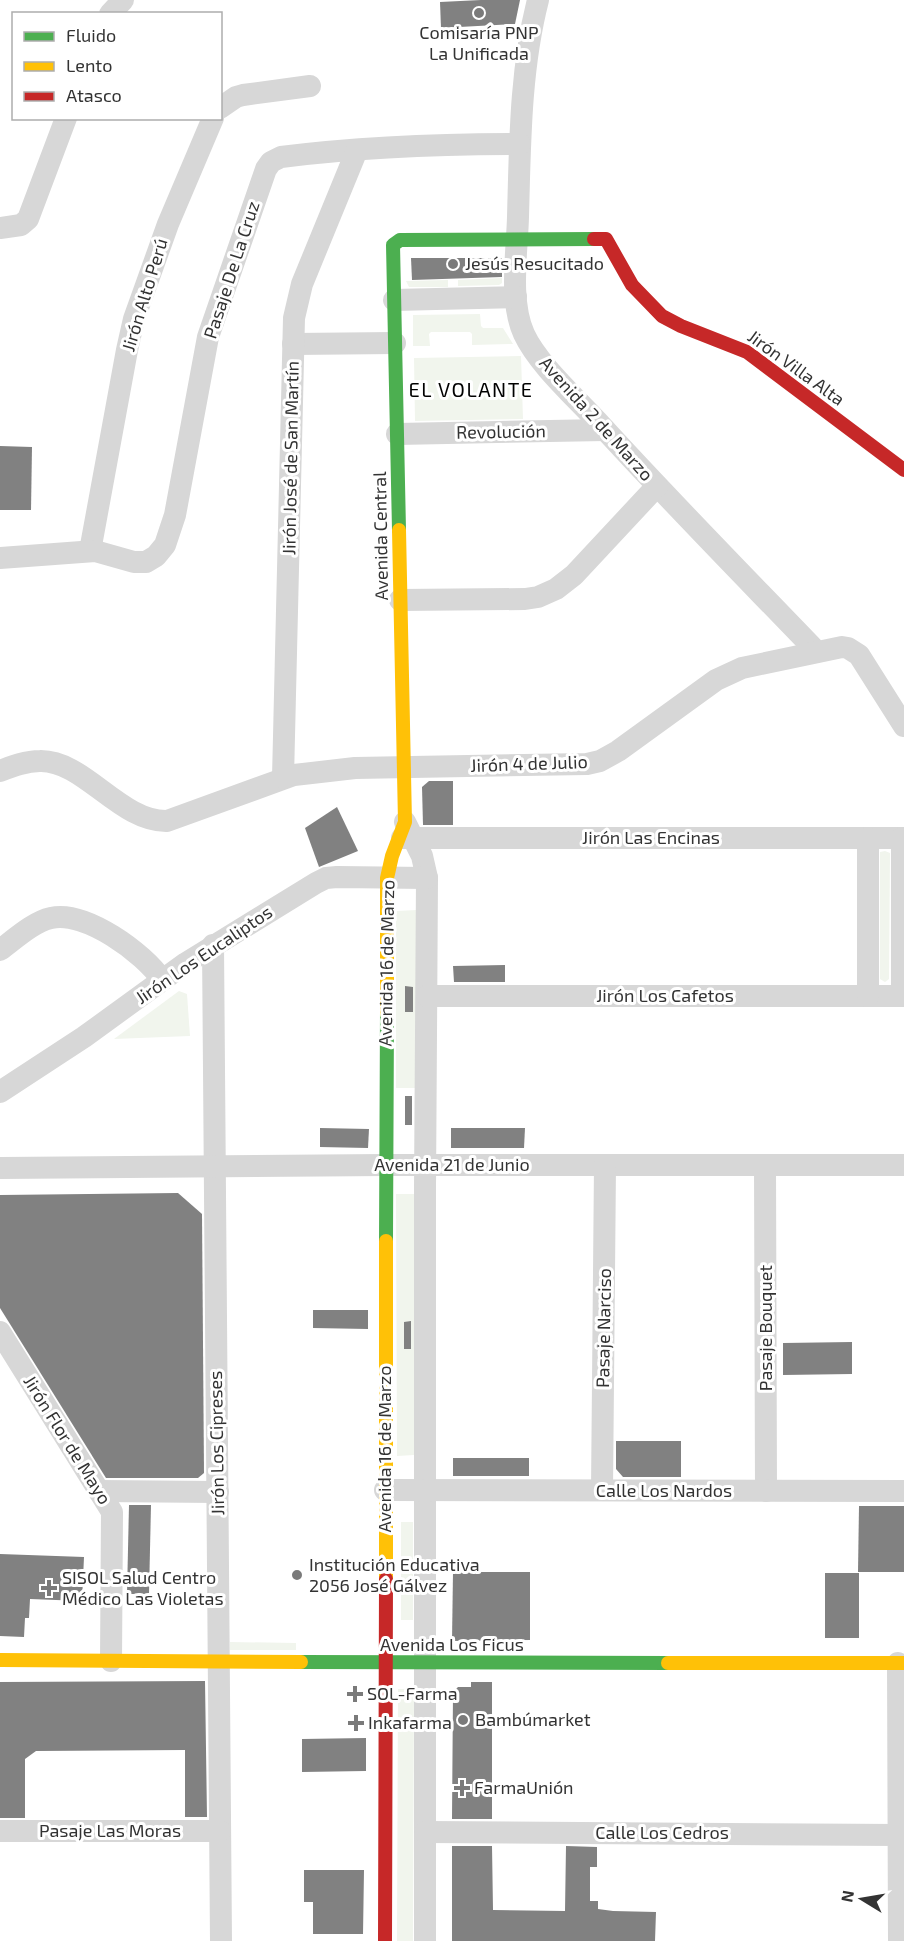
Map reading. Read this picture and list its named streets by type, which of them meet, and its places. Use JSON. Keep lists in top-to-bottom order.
{
  "streets": {
    "street": [
      "Pasaje De La Cruz",
      "Jirón Alto Perú",
      "Jirón Villa Alta",
      "Avenida 2 de Marzo",
      "Revolución",
      "Jirón José de San Martín",
      "Avenida Central",
      "Jirón 4 de Julio",
      "Jirón Las Encinas",
      "Jirón Los Eucaliptos",
      "Avenida 16 de Marzo",
      "Jirón Los Cafetos",
      "Avenida 21 de Junio",
      "Pasaje Narciso",
      "Pasaje Bouquet",
      "Jirón Flor de Mayo",
      "Jirón Los Cipreses",
      "Calle Los Nardos",
      "Avenida Los Ficus",
      "Pasaje Las Moras",
      "Calle Los Cedros"
    ]
  },
  "crossings": [
    ["Pasaje De La Cruz", "Jirón Alto Perú"],
    ["Pasaje De La Cruz", "Avenida 2 de Marzo"],
    ["Pasaje De La Cruz", "Jirón José de San Martín"],
    ["Jirón Villa Alta", "Avenida 2 de Marzo"],
    ["Jirón Villa Alta", "Avenida Central"],
    ["Avenida 2 de Marzo", "Revolución"],
    ["Avenida 2 de Marzo", "Avenida Central"],
    ["Avenida 2 de Marzo", "Jirón 4 de Julio"],
    ["Revolución", "Avenida Central"],
    ["Jirón José de San Martín", "Jirón 4 de Julio"],
    ["Avenida Central", "Jirón 4 de Julio"],
    ["Avenida Central", "Jirón Las Encinas"],
    ["Avenida Central", "Avenida 16 de Marzo"],
    ["Jirón Las Encinas", "Avenida 16 de Marzo"],
    ["Jirón Los Eucaliptos", "Avenida 16 de Marzo"],
    ["Jirón Los Eucaliptos", "Jirón Los Cipreses"],
    ["Avenida 16 de Marzo", "Avenida 21 de Junio"],
    ["Avenida 16 de Marzo", "Calle Los Nardos"],
    ["Avenida 16 de Marzo", "Avenida Los Ficus"],
    ["Avenida 21 de Junio", "Pasaje Narciso"],
    ["Avenida 21 de Junio", "Pasaje Bouquet"],
    ["Avenida 21 de Junio", "Jirón Los Cipreses"],
    ["Pasaje Narciso", "Calle Los Nardos"],
    ["Pasaje Bouquet", "Calle Los Nardos"],
    ["Jirón Flor de Mayo", "Avenida Los Ficus"],
    ["Jirón Los Cipreses", "Avenida Los Ficus"],
    ["Jirón Los Cipreses", "Pasaje Las Moras"]
  ],
  "districts": ["EL VOLANTE"],
  "places": {
    "other": [
      "Comisaría PNP La Unificada",
      "Jesús Resucitado",
      "Institución Educativa 2056 José Gálvez",
      "Bambúmarket"
    ],
    "health": [
      "SISOL Salud Centro Médico Las Violetas",
      "SOL-Farma",
      "Inkafarma",
      "FarmaUnión"
    ]
  },
  "legend": ["Fluido", "Lento", "Atasco"],
  "north": "left"
}
